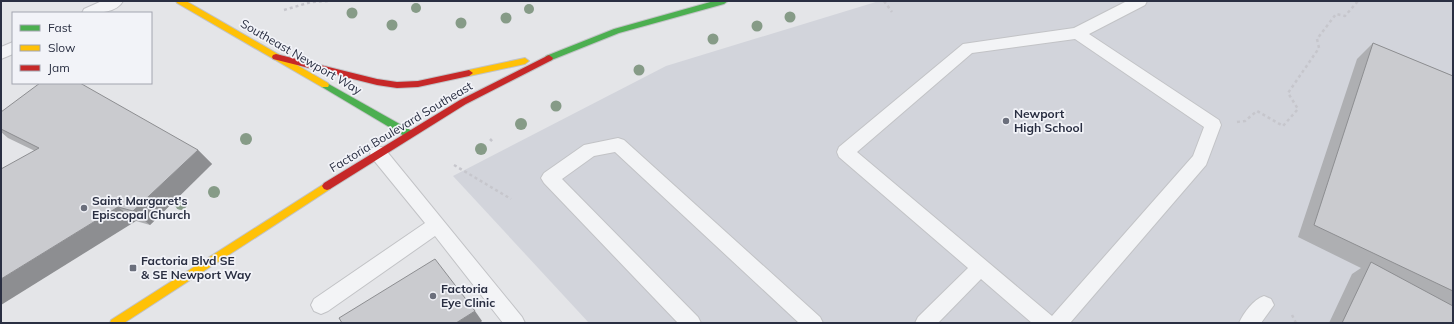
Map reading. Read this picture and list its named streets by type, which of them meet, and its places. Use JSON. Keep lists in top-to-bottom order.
{
  "streets": {
    "main road": ["Southeast Newport Way", "Factoria Boulevard Southeast"]
  },
  "crossings": [
    ["Southeast Newport Way", "Factoria Boulevard Southeast"]
  ],
  "places": {
    "other": ["Newport High School", "Saint Margaret's Episcopal Church", "Factoria Eye Clinic"],
    "transit": ["Factoria Blvd SE & SE Newport Way"]
  },
  "legend": ["Fast", "Slow", "Jam"]
}
